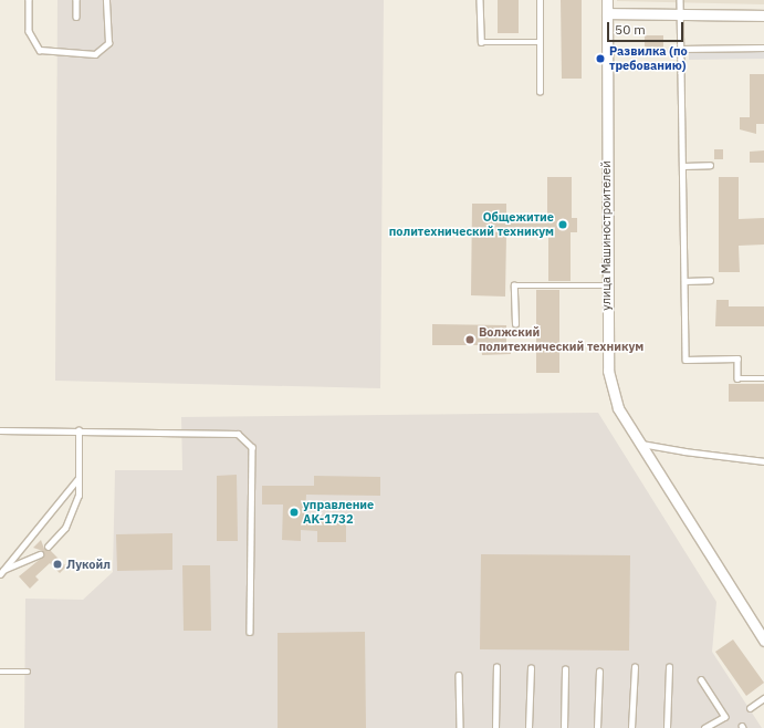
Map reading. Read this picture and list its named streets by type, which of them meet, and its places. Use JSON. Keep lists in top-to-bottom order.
{
  "streets": {
    "street": ["улица Машиностроителей"]
  },
  "places": [
    "Развилка (по требованию)",
    "Общежитие политехнический техникум",
    "Волжский политехнический техникум",
    "управление AK-1732",
    "Лукойл"
  ],
  "scale_bar": "50 m"
}
